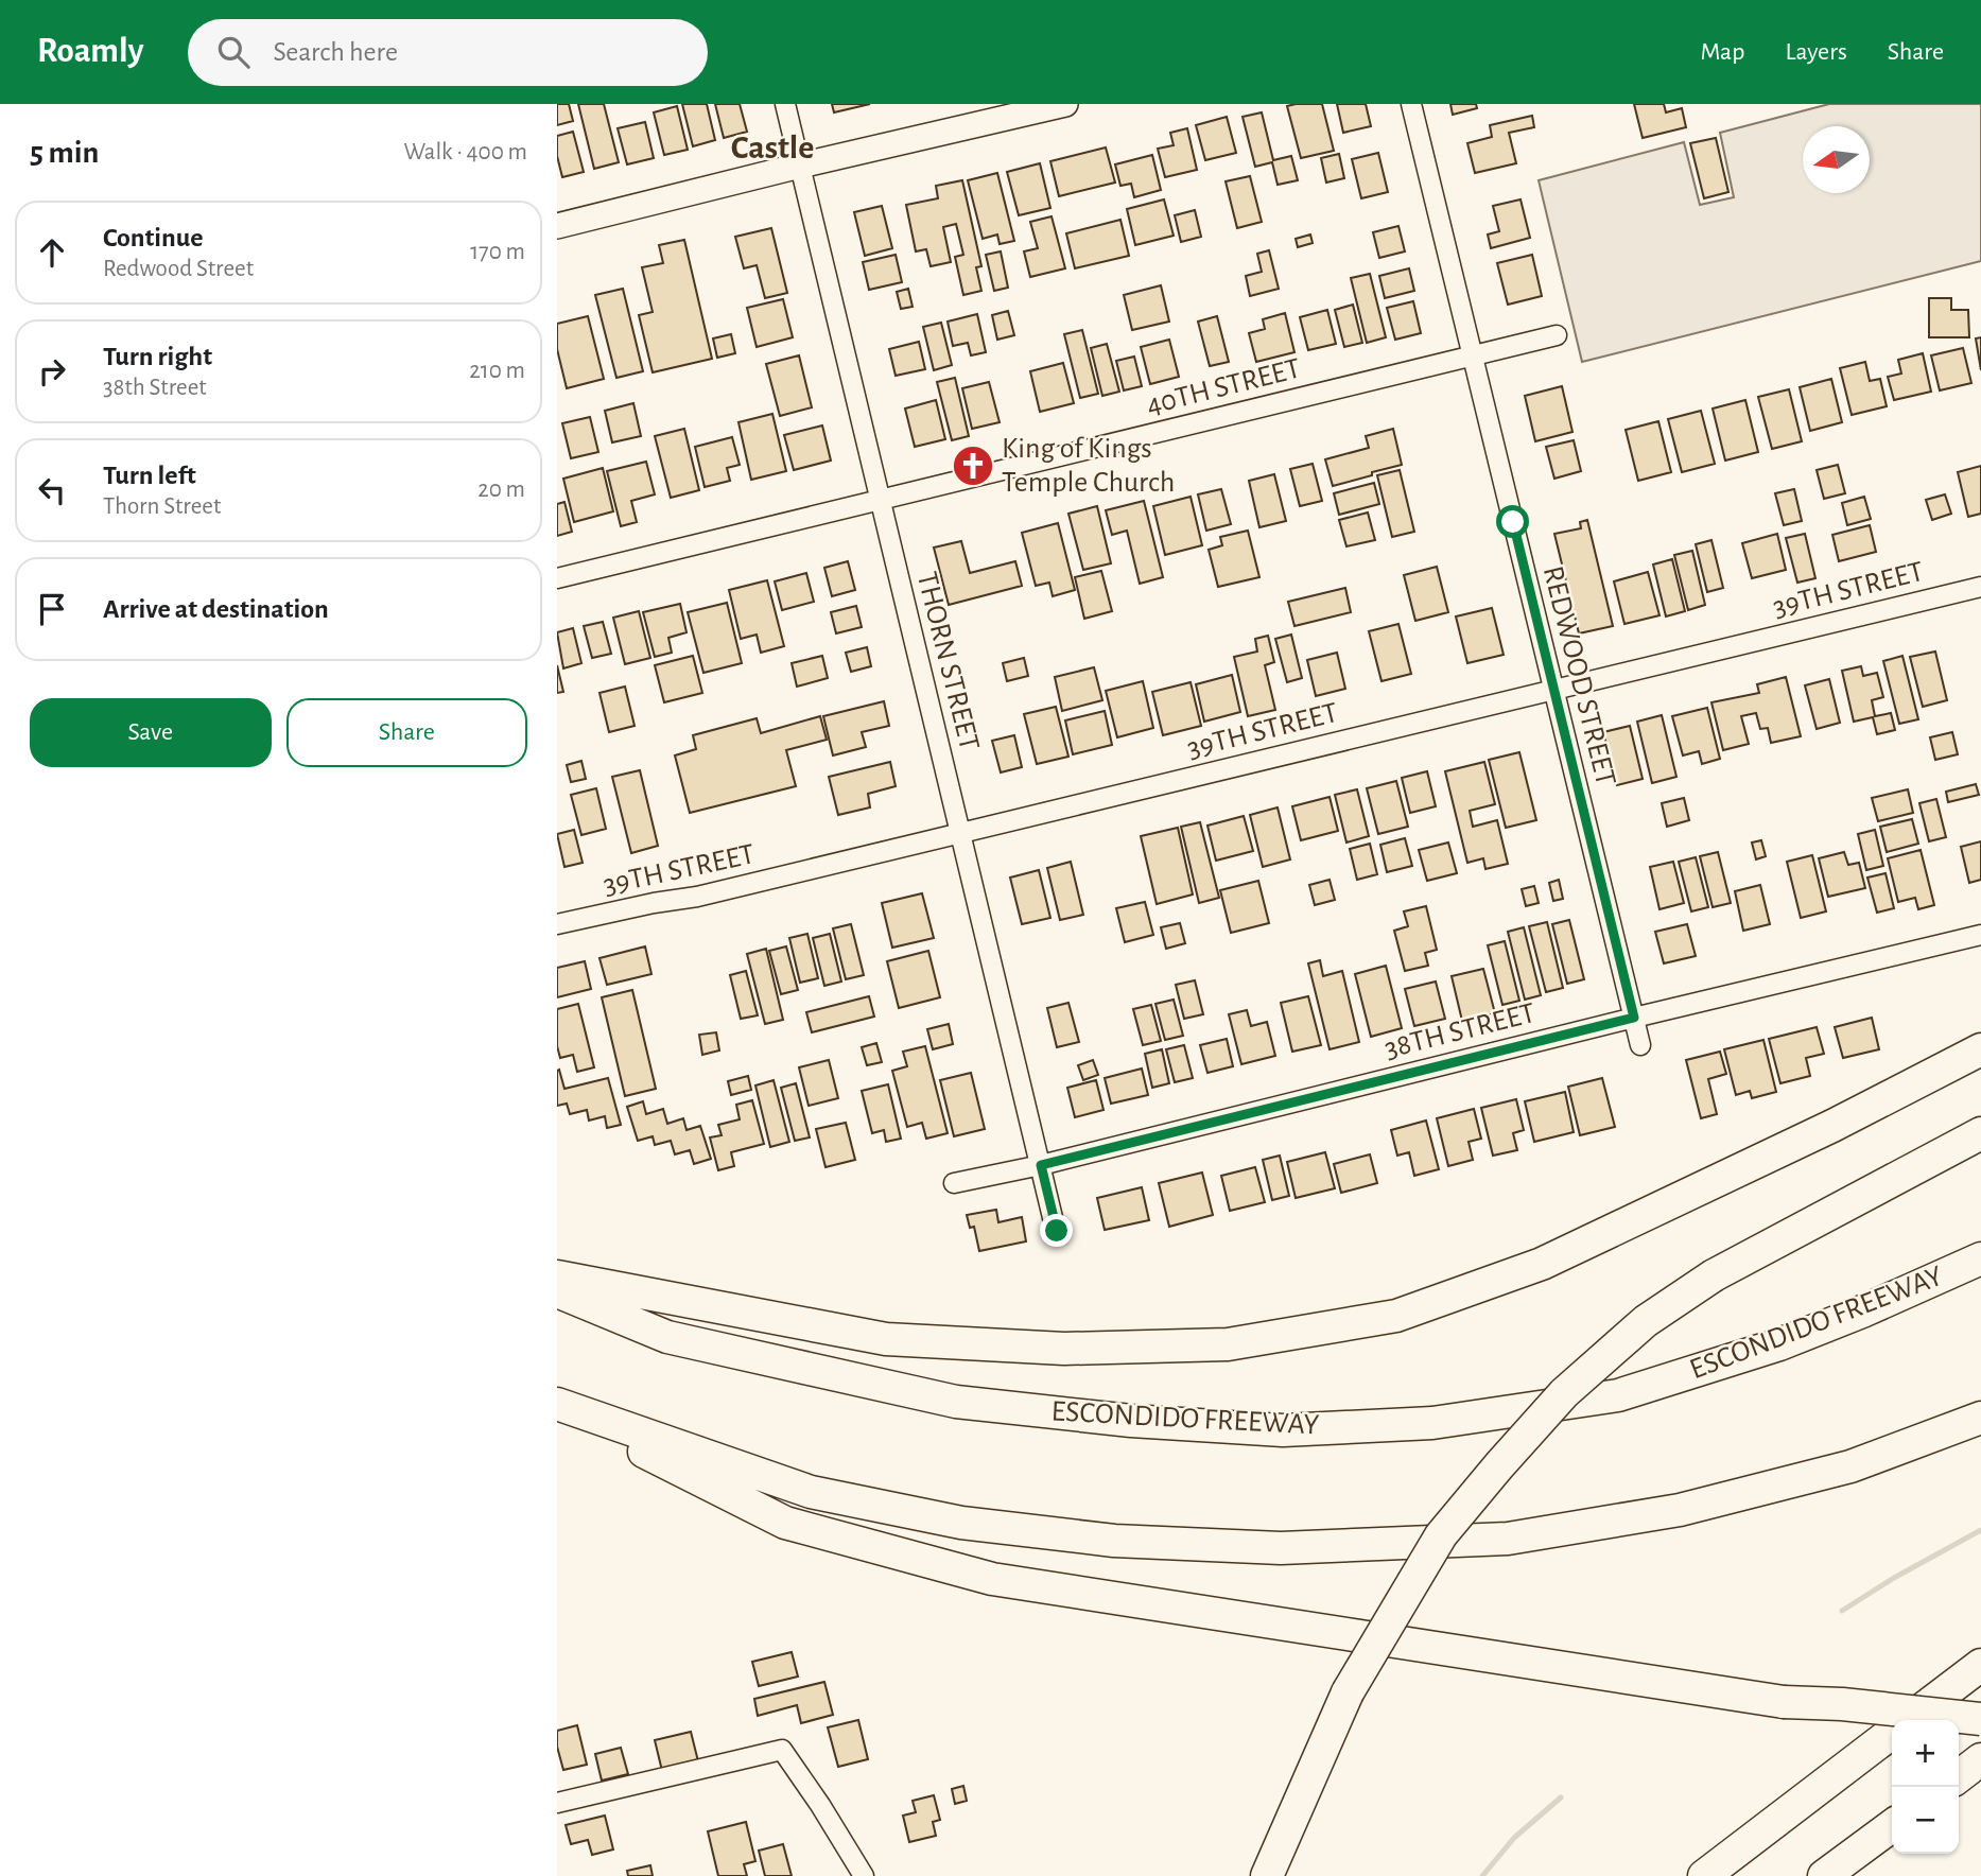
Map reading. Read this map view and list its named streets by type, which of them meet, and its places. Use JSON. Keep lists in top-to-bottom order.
{
  "streets": {
    "highway": ["ESCONDIDO FREEWAY"],
    "street": [
      "40TH STREET",
      "39TH STREET",
      "THORN STREET",
      "REDWOOD STREET",
      "38TH STREET"
    ]
  },
  "crossings": [
    ["40TH STREET", "THORN STREET"],
    ["40TH STREET", "REDWOOD STREET"],
    ["39TH STREET", "THORN STREET"],
    ["39TH STREET", "REDWOOD STREET"],
    ["THORN STREET", "38TH STREET"],
    ["REDWOOD STREET", "38TH STREET"]
  ],
  "districts": ["Castle"],
  "places": {
    "church": ["King of Kings Temple Church"]
  },
  "north": "left",
  "page": {
    "header": "Roamly",
    "search": "Search here",
    "nav": ["Map", "Layers", "Share"],
    "heading": ["5 min", "Walk · 400 m"],
    "list": [
      ["Continue", "Redwood Street", "170 m"],
      ["Turn right", "38th Street", "210 m"],
      ["Turn left", "Thorn Street", "20 m"],
      "Arrive at destination"
    ],
    "buttons": ["Save", "Share"],
    "map_buttons": ["+", "−"]
  }
}
